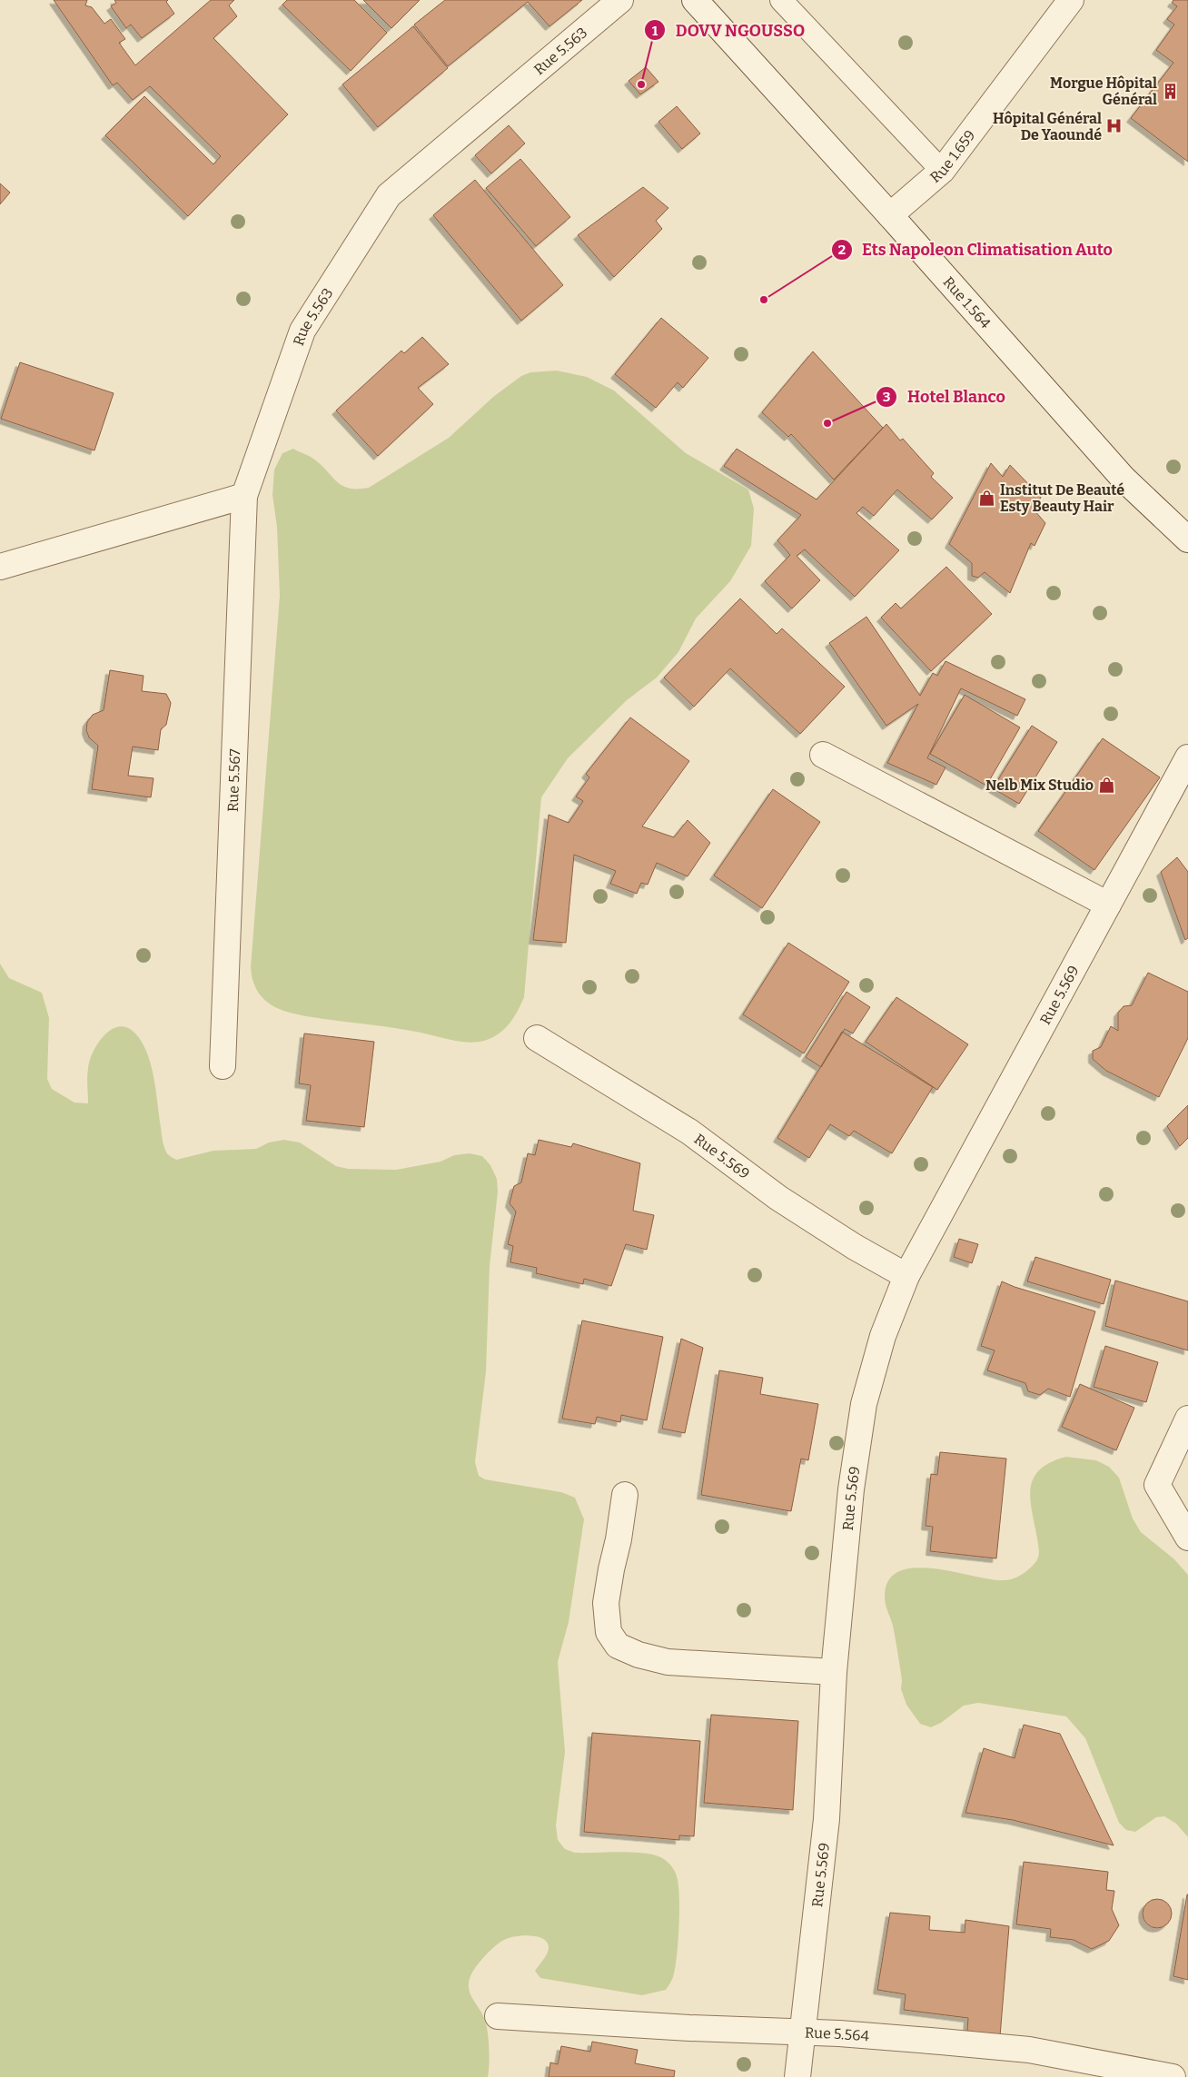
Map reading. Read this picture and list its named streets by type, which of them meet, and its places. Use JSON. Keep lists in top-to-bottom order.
{
  "streets": {
    "street": [
      "Rue 5.563",
      "Rue 1.659",
      "Rue 1.564",
      "Rue 5.567",
      "Rue 5.569",
      "Rue 5.564"
    ]
  },
  "crossings": [
    ["Rue 5.563", "Rue 5.567"],
    ["Rue 1.659", "Rue 1.564"],
    ["Rue 5.569", "Rue 5.564"]
  ],
  "places": {
    "other": ["DOVV NGOUSSO", "Ets Napoleon Climatisation Auto", "Hotel Blanco"],
    "building": ["Morgue Hôpital Général"],
    "hospital": ["Hôpital Général De Yaoundé"],
    "shop": ["Institut De Beauté Esty Beauty Hair", "Nelb Mix Studio"]
  }
}
